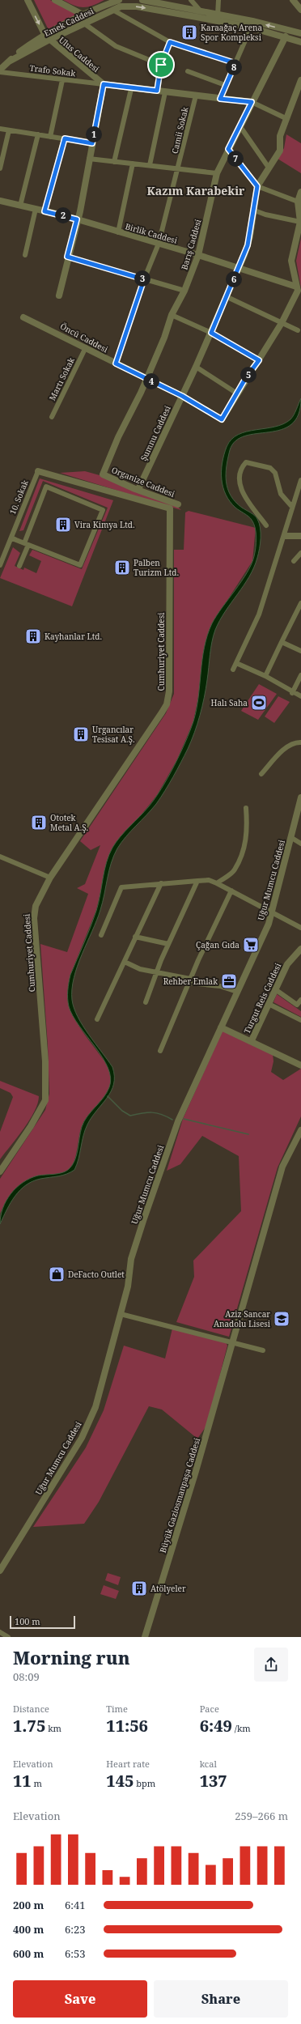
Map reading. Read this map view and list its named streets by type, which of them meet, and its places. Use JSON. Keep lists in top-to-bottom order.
{
  "streets": {
    "street": [
      "Emek Caddesi",
      "Ulus Caddesi",
      "Trafo Sokak",
      "Camii Sokak",
      "Birlik Caddesi",
      "Barış Caddesi",
      "Öncü Caddesi",
      "Martı Sokak",
      "Şumnu Caddesi",
      "Organize Caddesi",
      "10. Sokak",
      "Cumhuriyet Caddesi",
      "Uğur Mumcu Caddesi",
      "Turgut Reis Caddesi",
      "Büyük Gaziosmanpaşa Caddesi"
    ]
  },
  "crossings": [
    ["Emek Caddesi", "Ulus Caddesi"],
    ["Emek Caddesi", "Barış Caddesi"],
    ["Ulus Caddesi", "Trafo Sokak"],
    ["Ulus Caddesi", "Camii Sokak"],
    ["Ulus Caddesi", "Barış Caddesi"],
    ["Camii Sokak", "Birlik Caddesi"],
    ["Camii Sokak", "Öncü Caddesi"],
    ["Birlik Caddesi", "Barış Caddesi"],
    ["Birlik Caddesi", "Şumnu Caddesi"],
    ["Barış Caddesi", "Öncü Caddesi"],
    ["Barış Caddesi", "Organize Caddesi"],
    ["Öncü Caddesi", "Martı Sokak"],
    ["Öncü Caddesi", "Şumnu Caddesi"],
    ["10. Sokak", "Cumhuriyet Caddesi"]
  ],
  "districts": ["Kazım Karabekir"],
  "places": {
    "building": [
      "Karaağaç Arena Spor Kompleksi",
      "Vira Kimya Ltd.",
      "Palben Turizm Ltd.",
      "Kayhanlar Ltd.",
      "Urgancılar Tesisat A.Ş.",
      "Ototek Metal A.Ş.",
      "Atölyeler"
    ],
    "sports": ["Halı Saha"],
    "supermarket": ["Çağan Gıda"],
    "office": ["Rehber Emlak"],
    "shop": ["DeFacto Outlet"],
    "school or university": ["Aziz Sancar Anadolu Lisesi"]
  },
  "scale_bar": "100 m",
  "page": {
    "pins": [
      "8",
      "1",
      "7",
      "2",
      "3",
      "6",
      "5",
      "4"
    ],
    "scale": "100 m",
    "heading": ["Morning run", "08:09"],
    "stats": [
      ["Distance", "1.75 km"],
      ["Time", "11:56"],
      ["Pace", "6:49 /km"],
      ["Elevation", "11 m"],
      ["Heart rate", "145 bpm"],
      ["kcal", "137"]
    ],
    "chart": ["Elevation", "259–266 m"],
    "list": [
      {
        "name": "200 m",
        "note": "6:41"
      },
      {
        "name": "400 m",
        "note": "6:23"
      },
      {
        "name": "600 m",
        "note": "6:53"
      }
    ],
    "buttons": ["Save", "Share"]
  }
}
